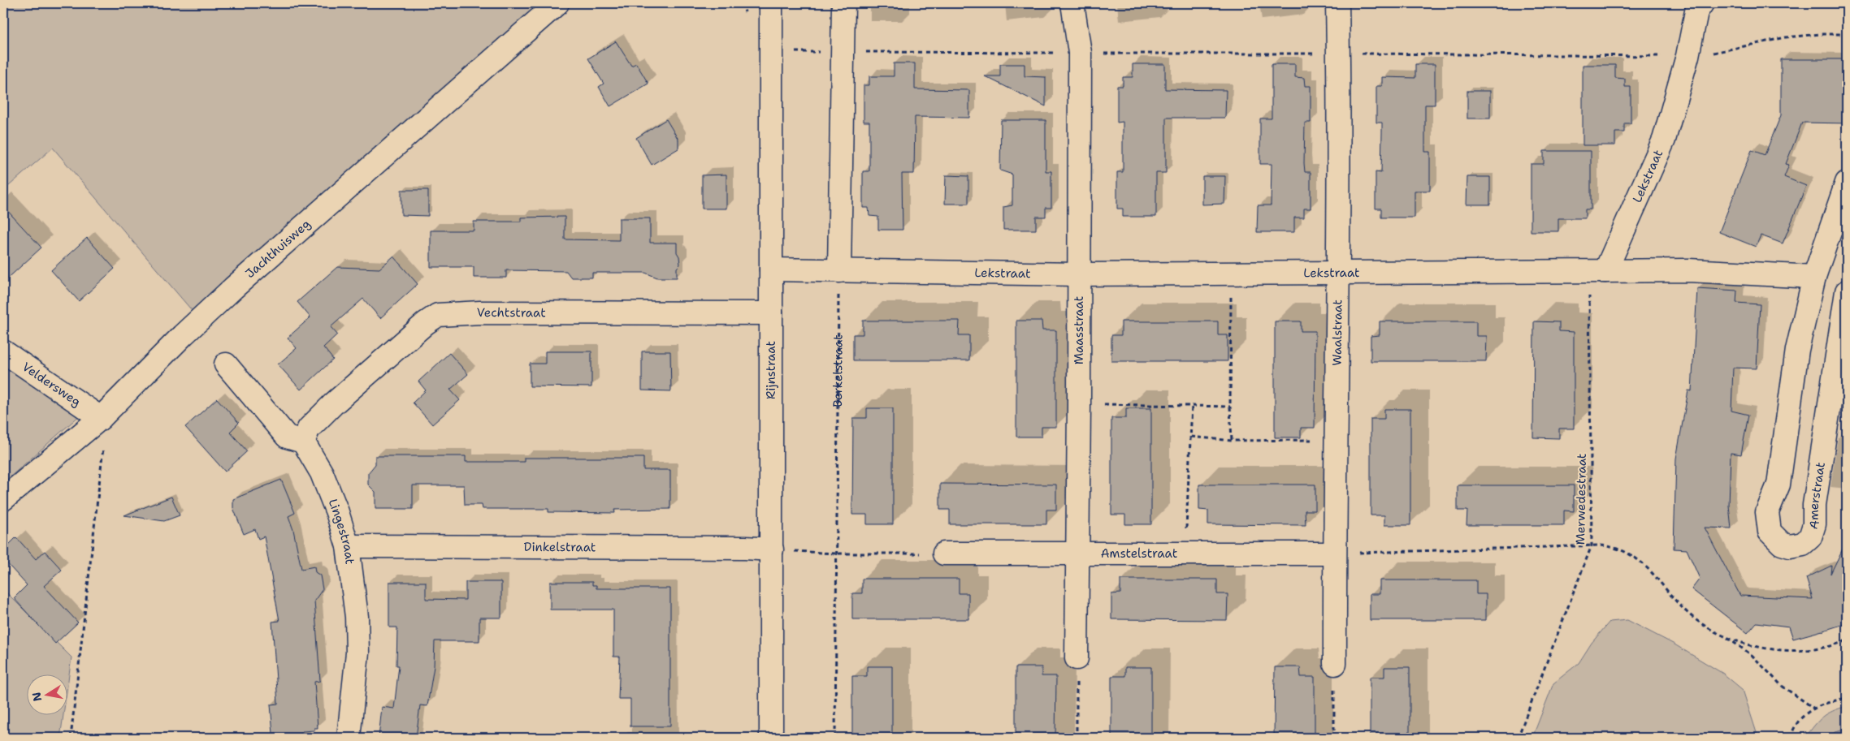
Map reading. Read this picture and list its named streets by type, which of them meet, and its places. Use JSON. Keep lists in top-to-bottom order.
{
  "streets": {
    "street": [
      "Lekstraat",
      "Jachthuisweg",
      "Vechtstraat",
      "Maasstraat",
      "Waalstraat",
      "Rijnstraat",
      "Veldersweg",
      "Amerstraat",
      "Lingestraat",
      "Dinkelstraat",
      "Amstelstraat"
    ],
    "path": ["Berkelstraat", "Merwedestraat"]
  },
  "crossings": [
    ["Lekstraat", "Maasstraat"],
    ["Lekstraat", "Waalstraat"],
    ["Lekstraat", "Rijnstraat"],
    ["Lekstraat", "Berkelstraat"],
    ["Lekstraat", "Merwedestraat"],
    ["Jachthuisweg", "Veldersweg"],
    ["Vechtstraat", "Rijnstraat"],
    ["Vechtstraat", "Lingestraat"],
    ["Maasstraat", "Amstelstraat"],
    ["Waalstraat", "Amstelstraat"],
    ["Rijnstraat", "Dinkelstraat"],
    ["Lingestraat", "Dinkelstraat"]
  ],
  "north": "left"
}
